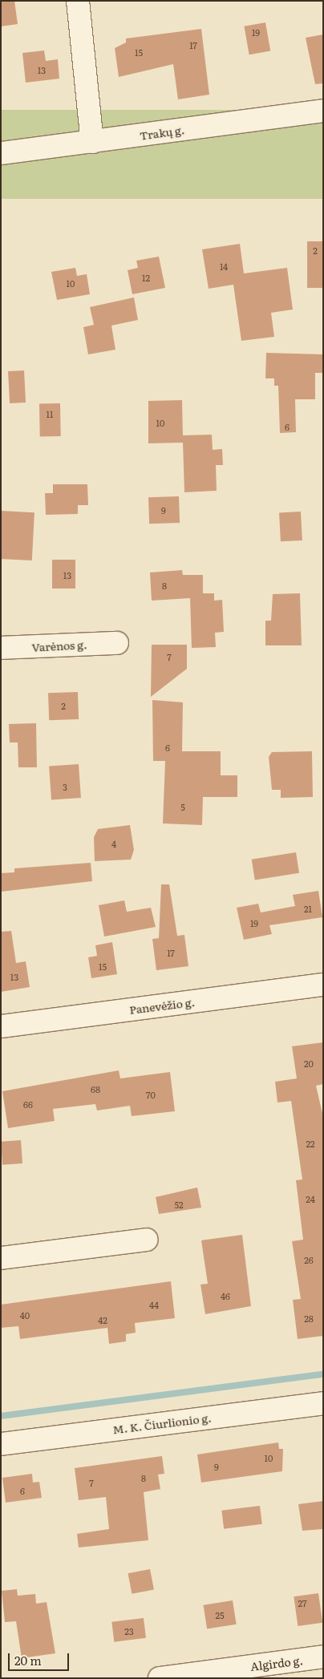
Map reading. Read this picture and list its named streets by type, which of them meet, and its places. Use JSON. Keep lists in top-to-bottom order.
{
  "streets": {
    "street": [
      "Trakų g.",
      "Varėnos g.",
      "Panevėžio g.",
      "M. K. Čiurlionio g.",
      "Algirdo g."
    ]
  },
  "house_numbers": [
    "19",
    "17",
    "15",
    "13",
    "2",
    "14",
    "12",
    "10",
    "11",
    "10",
    "6",
    "9",
    "13",
    "8",
    "7",
    "2",
    "6",
    "3",
    "5",
    "4",
    "21",
    "19",
    "17",
    "15",
    "13",
    "20",
    "68",
    "70",
    "66",
    "22",
    "24",
    "52",
    "26",
    "46",
    "44",
    "40",
    "28",
    "42",
    "10",
    "9",
    "8",
    "7",
    "6",
    "27",
    "25",
    "23"
  ],
  "scale_bar": "20 m"
}
